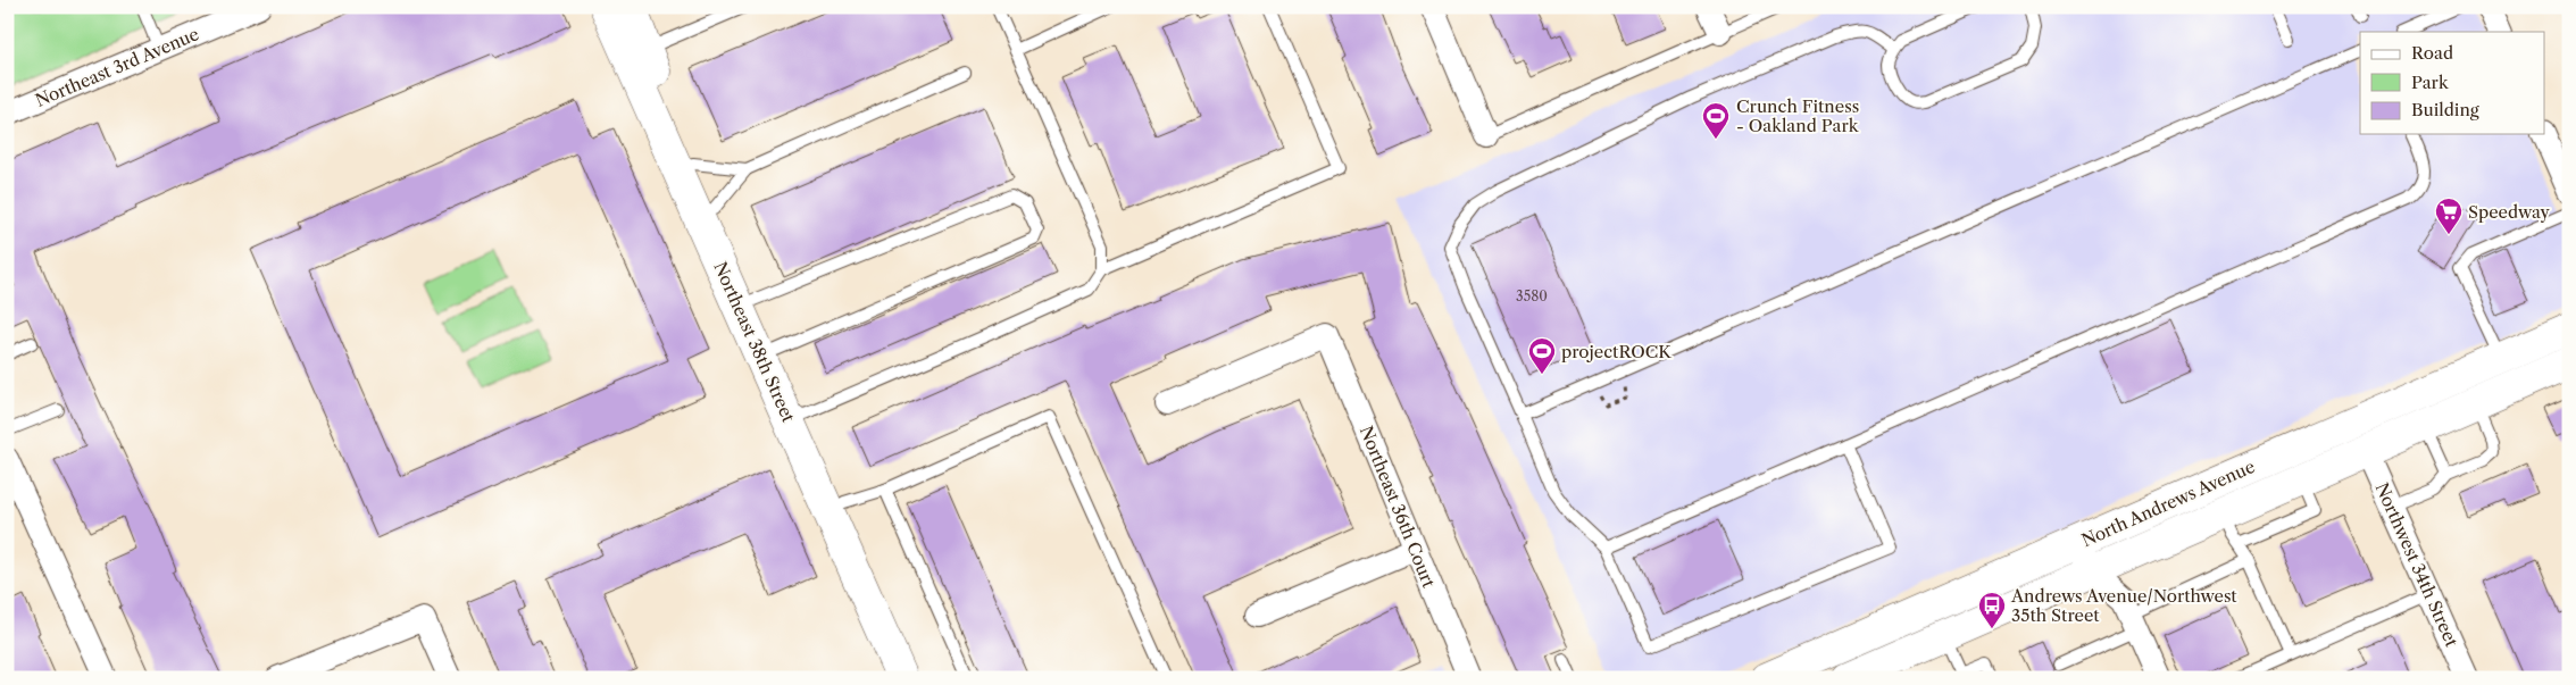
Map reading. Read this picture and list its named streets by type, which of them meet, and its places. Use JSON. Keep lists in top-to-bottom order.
{
  "streets": {
    "main road": ["Northeast 38th Street", "North Andrews Avenue"],
    "street": ["Northeast 3rd Avenue", "Northeast 36th Court", "Northwest 34th Street"]
  },
  "crossings": [
    ["North Andrews Avenue", "Northwest 34th Street"]
  ],
  "places": {
    "sports": ["Crunch Fitness - Oakland Park", "projectROCK"],
    "supermarket": ["Speedway"],
    "bus stop": ["Andrews Avenue/Northwest 35th Street"]
  },
  "house_numbers": ["3580"],
  "legend": ["Road", "Park", "Building"]
}
